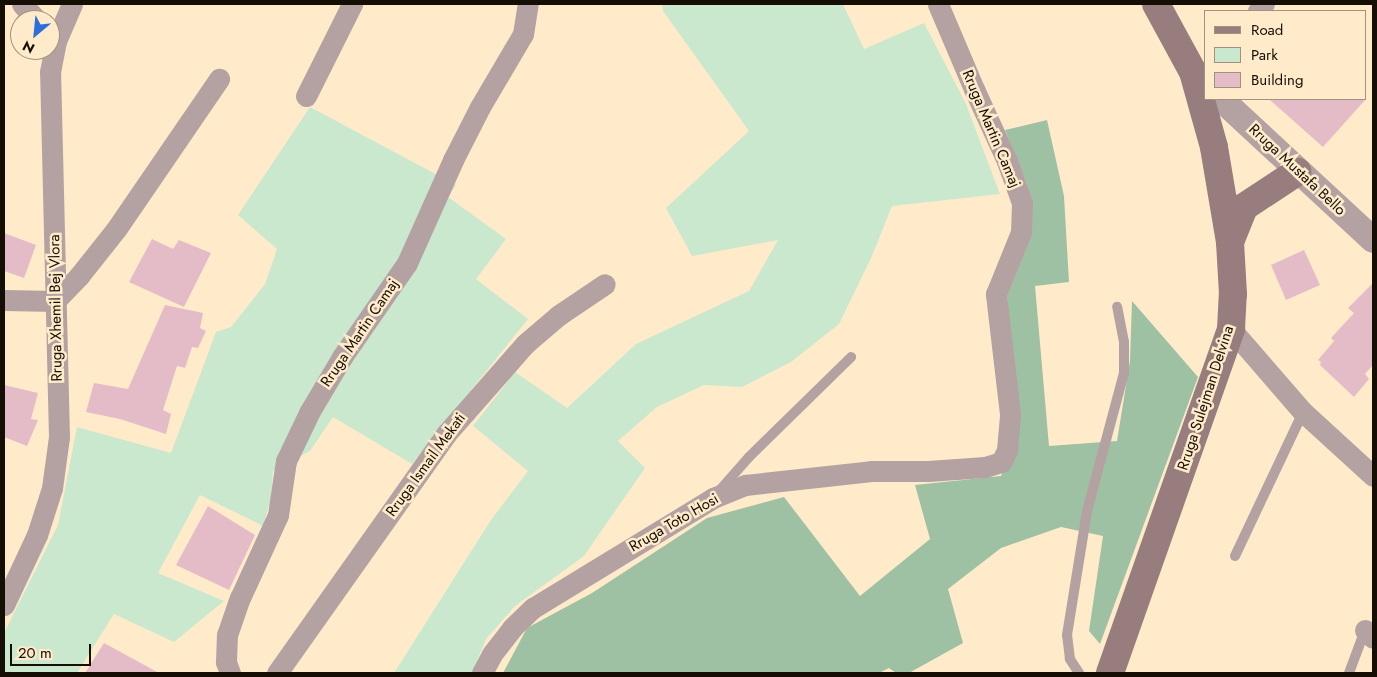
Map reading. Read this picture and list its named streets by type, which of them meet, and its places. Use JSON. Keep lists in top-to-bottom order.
{
  "streets": {
    "main road": ["Rruga Sulejman Delvina"],
    "street": [
      "Rruga Martin Camaj",
      "Rruga Mustafa Bello",
      "Rruga Xhemil Bej Vlora",
      "Rruga Ismail Mekati",
      "Rruga Toto Hosi"
    ]
  },
  "crossings": [
    ["Rruga Martin Camaj", "Rruga Toto Hosi"]
  ],
  "legend": ["Road", "Park", "Building"],
  "scale_bar": "20 m",
  "north": "bottom left"
}
